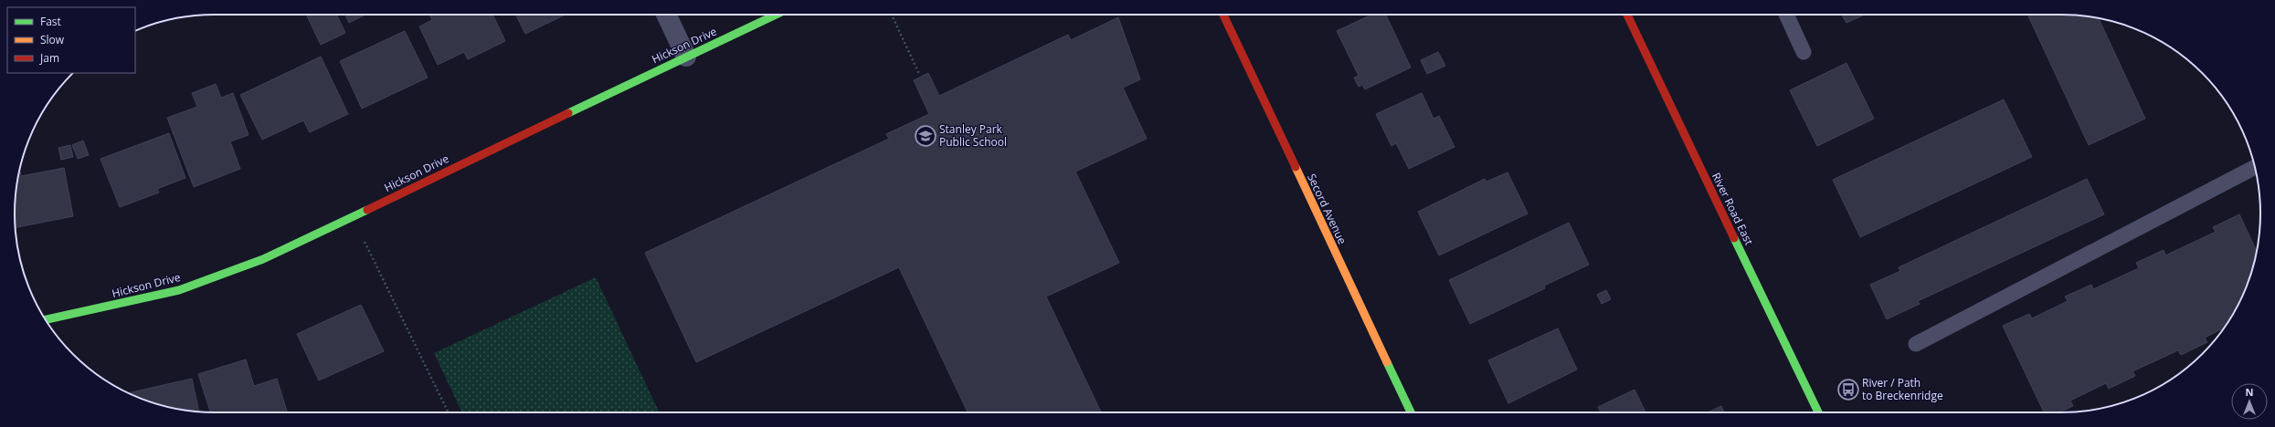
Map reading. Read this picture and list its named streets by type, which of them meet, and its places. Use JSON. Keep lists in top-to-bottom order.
{
  "streets": {
    "street": ["Hickson Drive", "Secord Avenue", "River Road East"]
  },
  "places": {
    "school or university": ["Stanley Park Public School"],
    "bus stop": ["River / Path to Breckenridge"]
  },
  "legend": ["Fast", "Slow", "Jam"],
  "north": "top"
}
